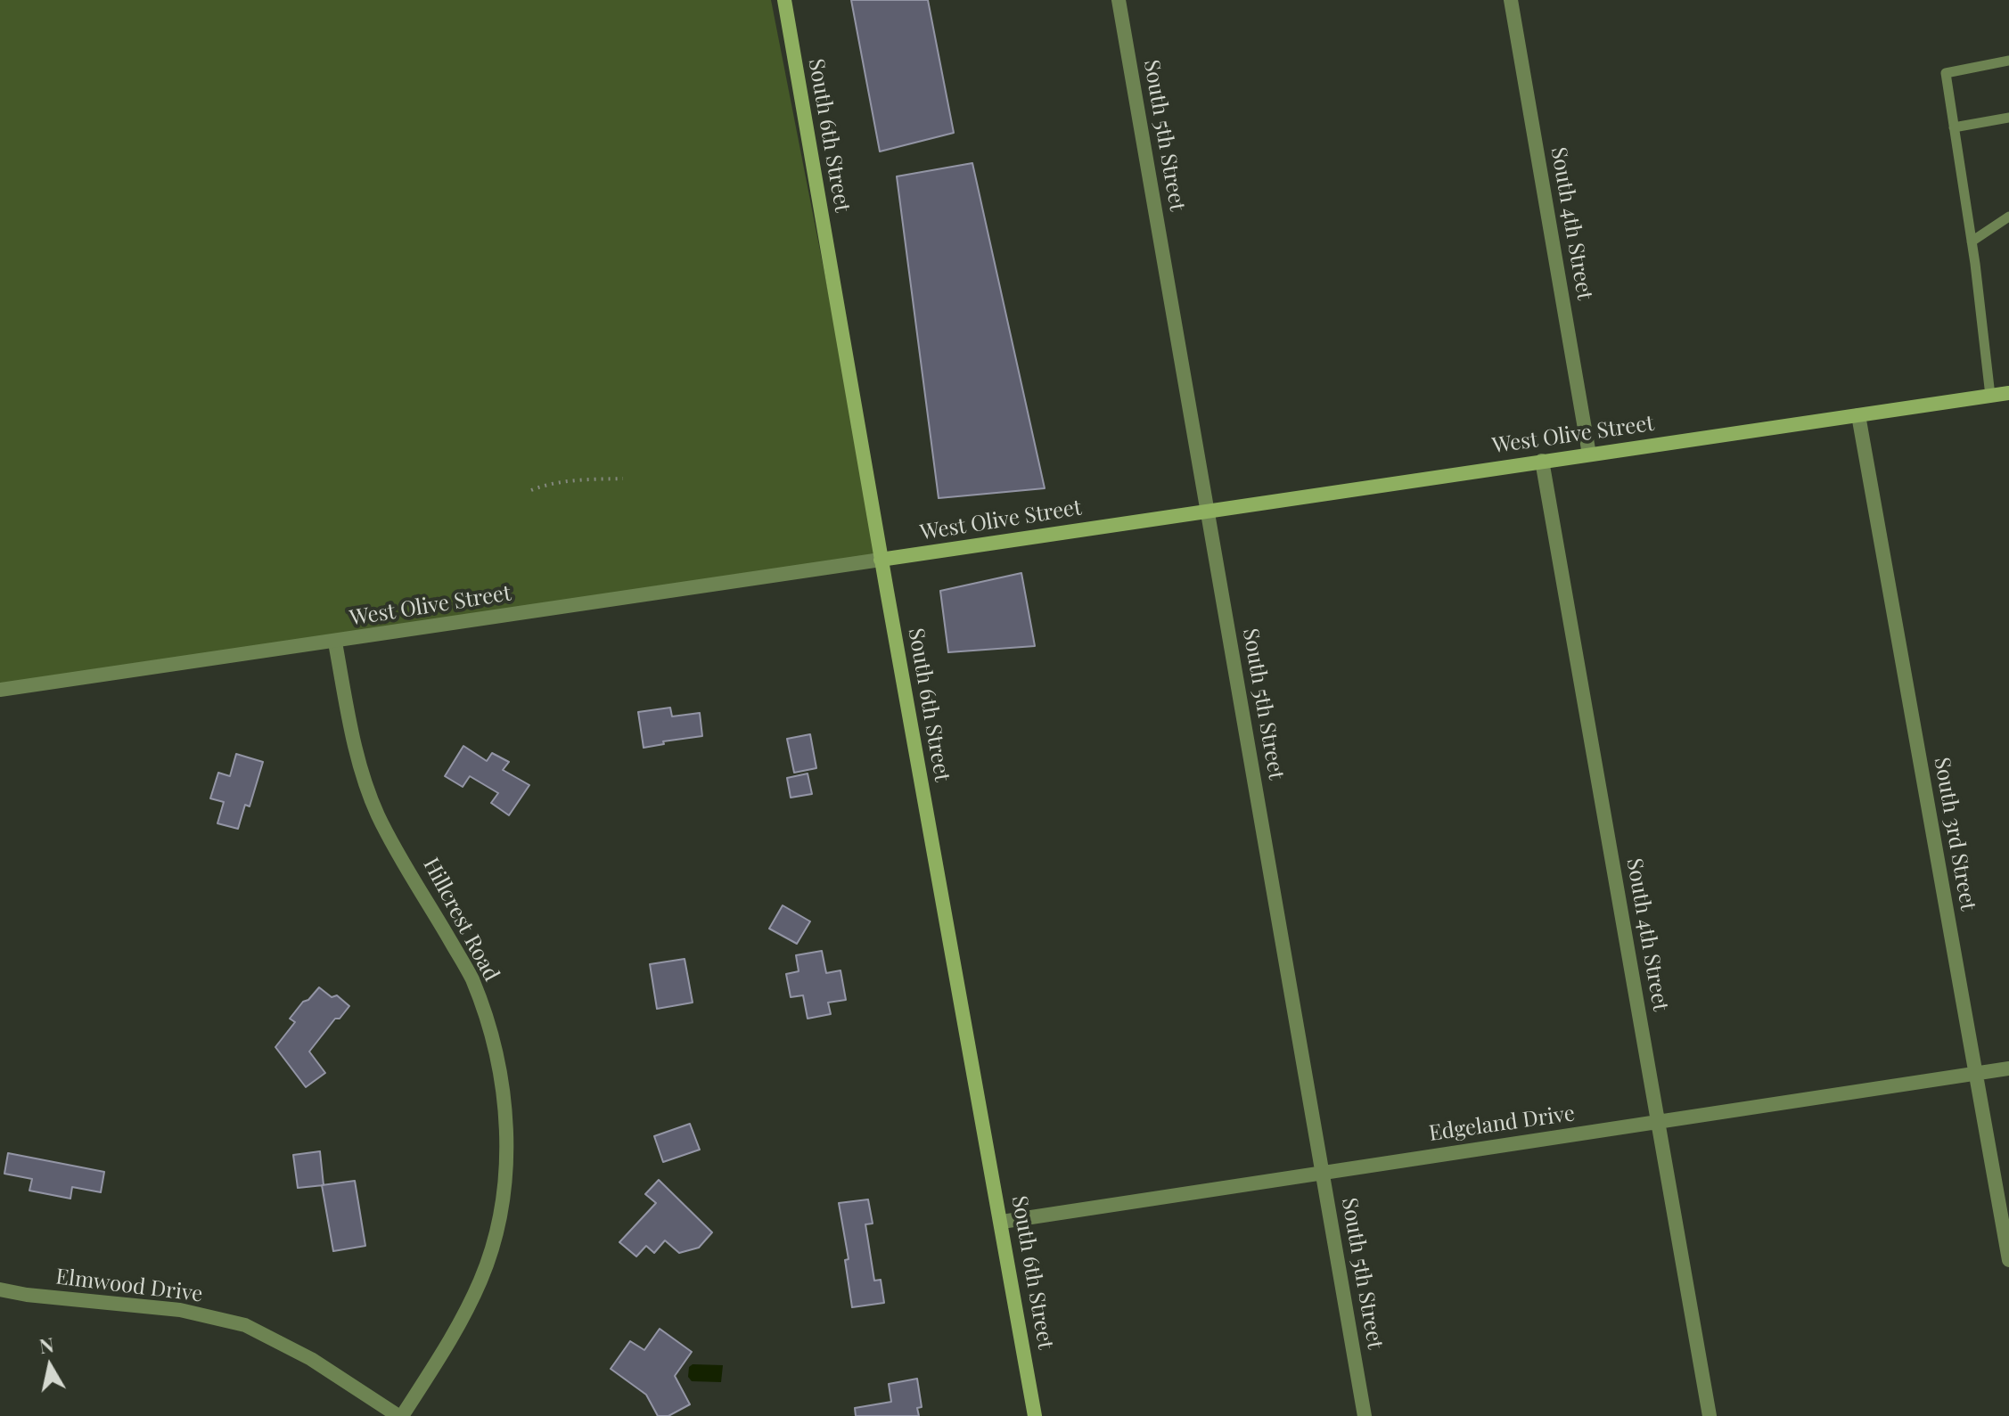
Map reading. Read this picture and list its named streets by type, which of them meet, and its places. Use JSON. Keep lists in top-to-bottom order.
{
  "streets": {
    "main road": ["South 6th Street", "West Olive Street"],
    "street": [
      "South 5th Street",
      "South 4th Street",
      "South 3rd Street",
      "Hillcrest Road",
      "Edgeland Drive",
      "Elmwood Drive"
    ]
  },
  "crossings": [
    ["South 6th Street", "West Olive Street"],
    ["South 6th Street", "Edgeland Drive"],
    ["South 5th Street", "West Olive Street"],
    ["South 5th Street", "Edgeland Drive"],
    ["South 4th Street", "West Olive Street"],
    ["South 4th Street", "Edgeland Drive"],
    ["West Olive Street", "South 3rd Street"],
    ["West Olive Street", "Hillcrest Road"],
    ["South 3rd Street", "Edgeland Drive"],
    ["Hillcrest Road", "Elmwood Drive"]
  ],
  "north": "top"
}
